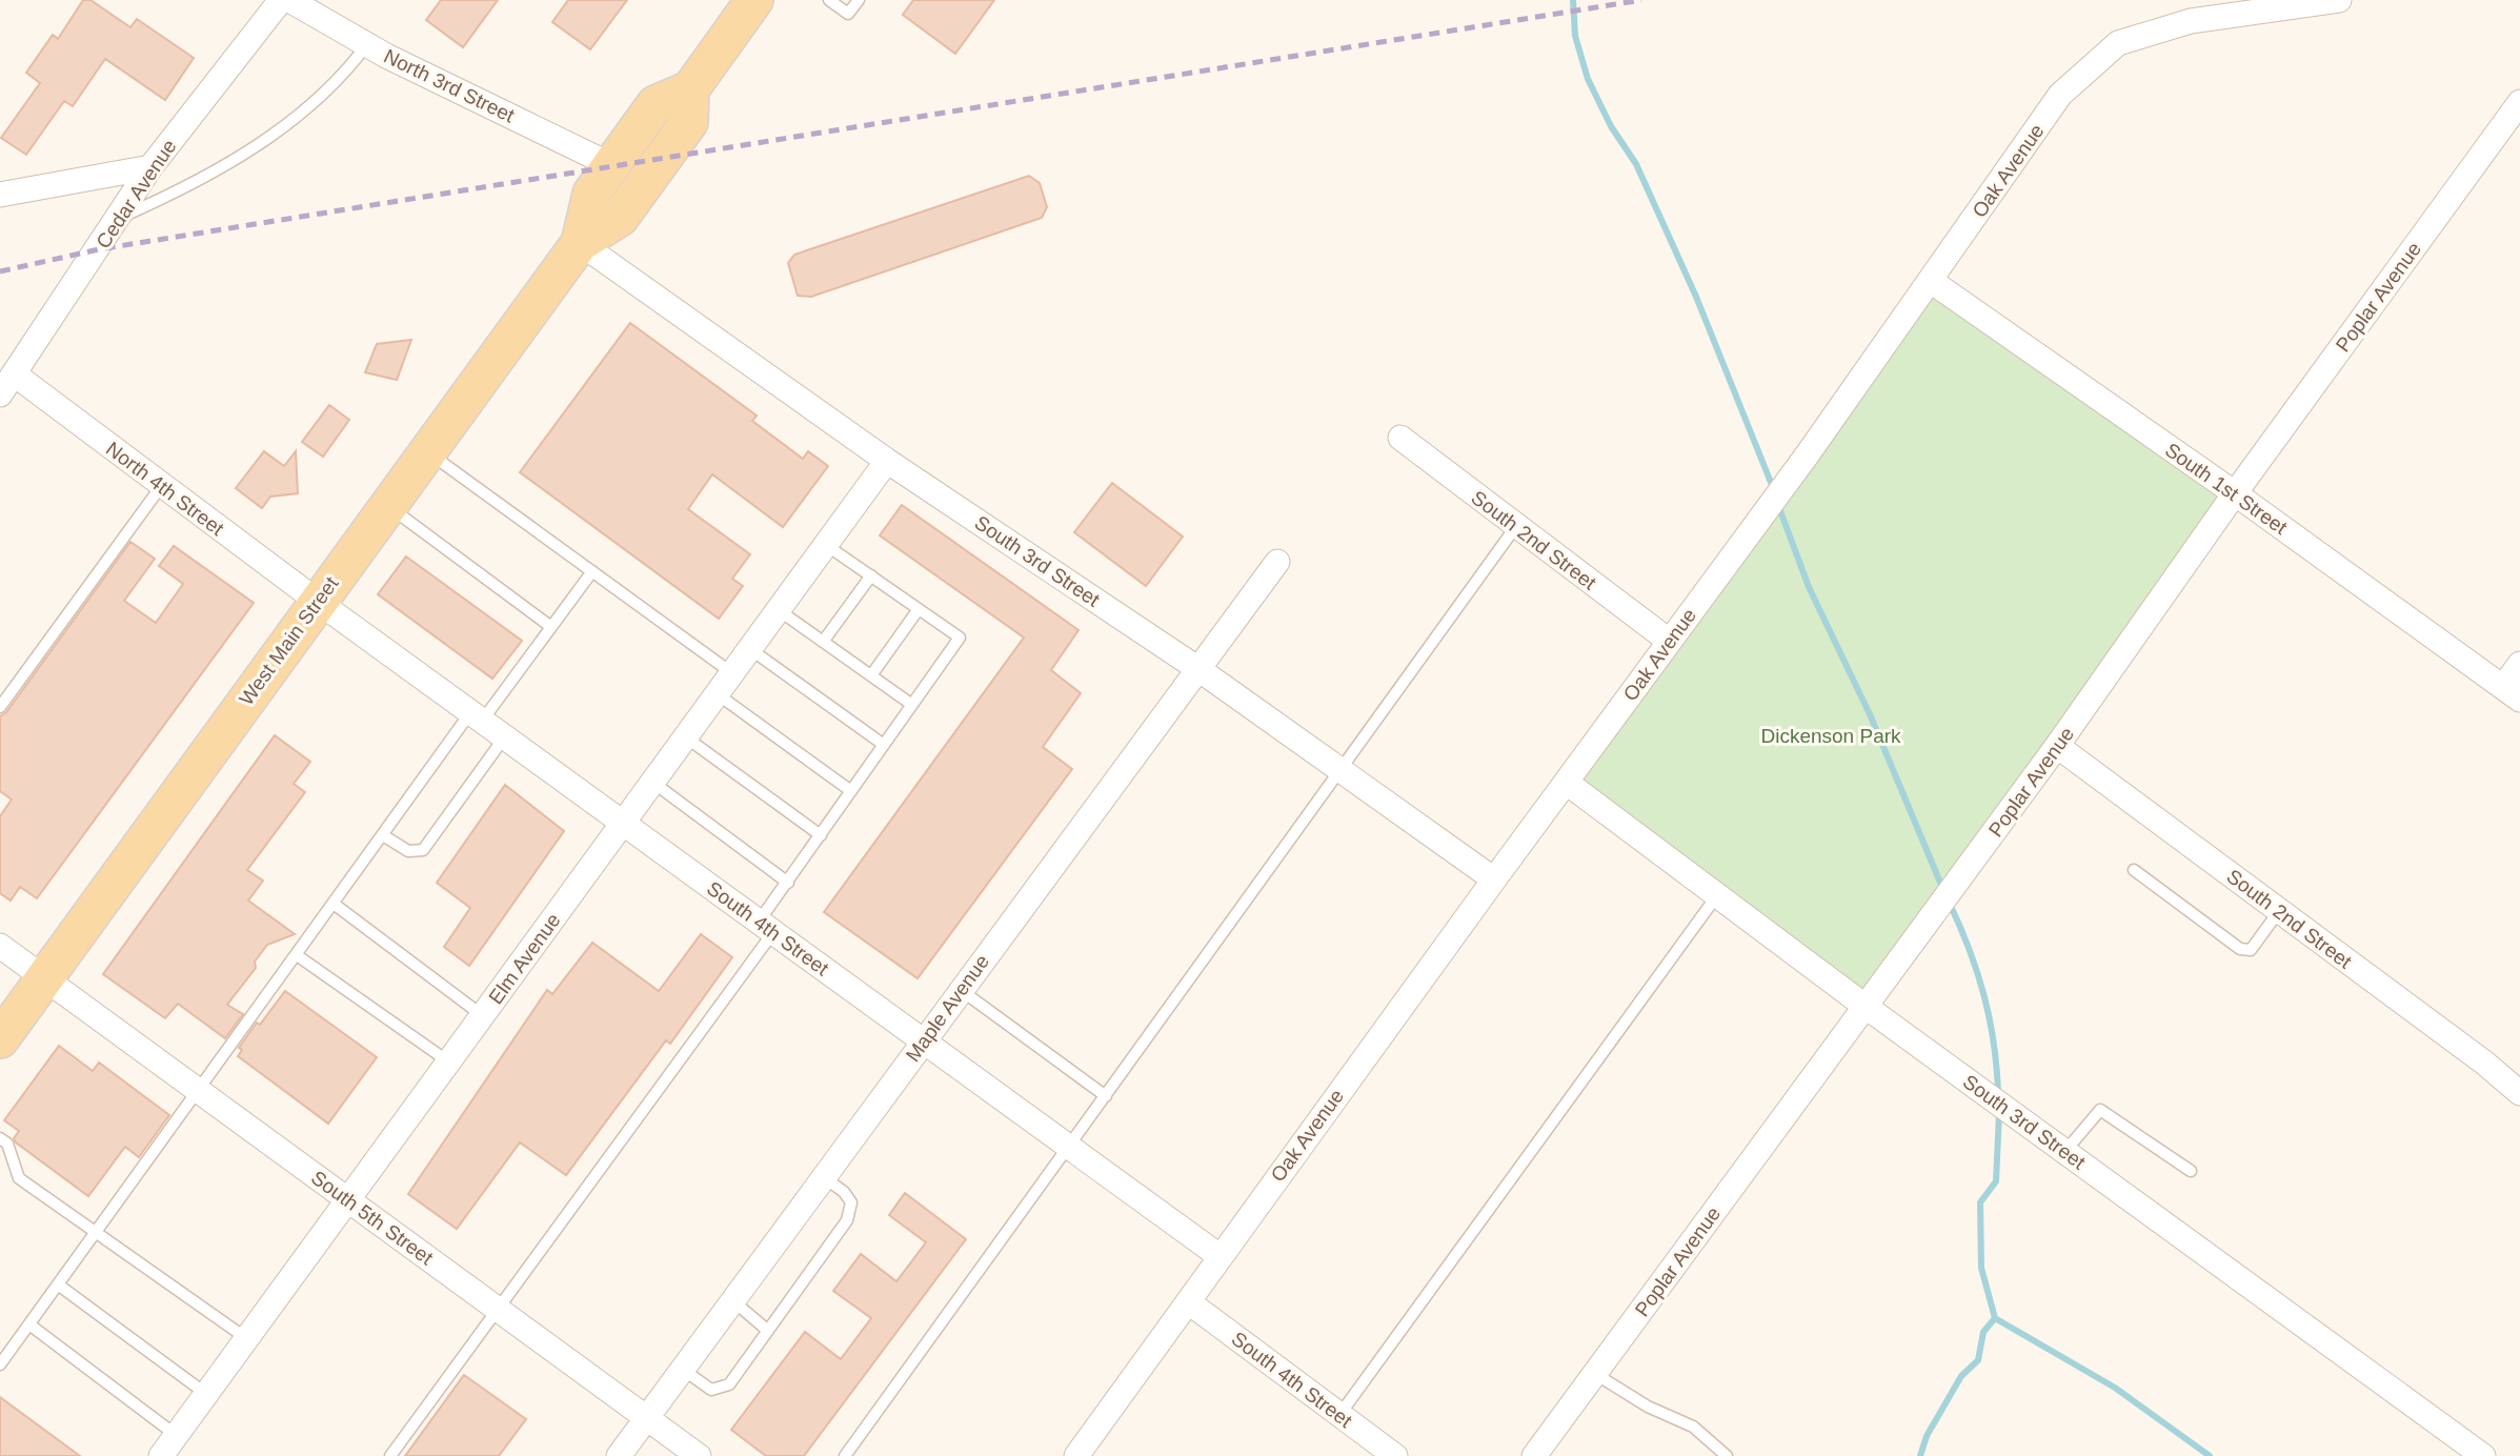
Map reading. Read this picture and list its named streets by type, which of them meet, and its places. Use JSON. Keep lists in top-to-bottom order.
{
  "streets": {
    "main road": ["West Main Street"],
    "street": [
      "North 3rd Street",
      "Oak Avenue",
      "Cedar Avenue",
      "Poplar Avenue",
      "North 4th Street",
      "South 1st Street",
      "South 2nd Street",
      "South 3rd Street",
      "South 4th Street",
      "Elm Avenue",
      "Maple Avenue",
      "South 5th Street"
    ]
  },
  "crossings": [
    ["North 3rd Street", "West Main Street"],
    ["Oak Avenue", "South 1st Street"],
    ["Oak Avenue", "South 2nd Street"],
    ["Oak Avenue", "South 3rd Street"],
    ["Oak Avenue", "South 4th Street"],
    ["Cedar Avenue", "North 4th Street"],
    ["Poplar Avenue", "South 1st Street"],
    ["Poplar Avenue", "South 2nd Street"],
    ["Poplar Avenue", "South 3rd Street"],
    ["North 4th Street", "West Main Street"],
    ["North 4th Street", "South 4th Street"],
    ["South 3rd Street", "West Main Street"],
    ["South 3rd Street", "Elm Avenue"],
    ["South 3rd Street", "Maple Avenue"],
    ["West Main Street", "South 4th Street"],
    ["West Main Street", "South 5th Street"],
    ["South 4th Street", "Elm Avenue"],
    ["South 4th Street", "Maple Avenue"],
    ["Elm Avenue", "South 5th Street"],
    ["Maple Avenue", "South 5th Street"]
  ],
  "parks": ["Dickenson Park"]
}
